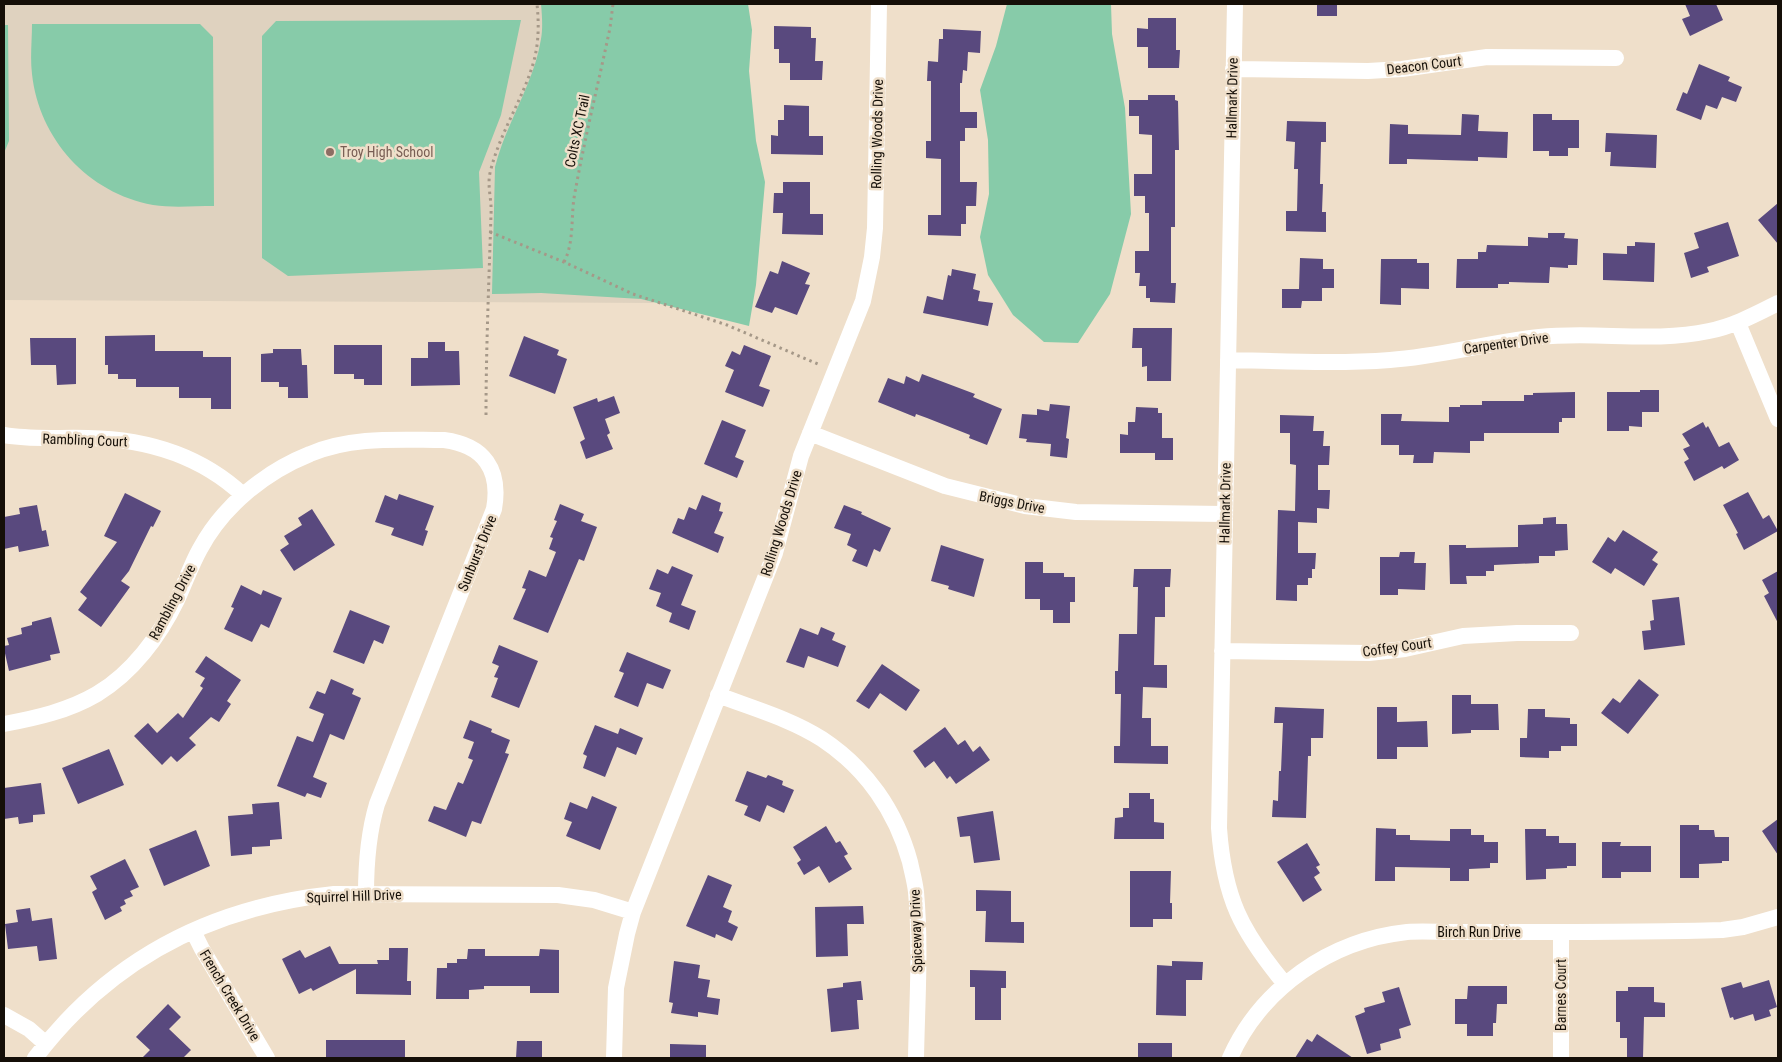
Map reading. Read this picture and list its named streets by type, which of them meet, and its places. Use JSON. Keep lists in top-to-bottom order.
{
  "streets": {
    "street": [
      "Deacon Court",
      "Hallmark Drive",
      "Rolling Woods Drive",
      "Carpenter Drive",
      "Rambling Court",
      "Briggs Drive",
      "Sunburst Drive",
      "Rambling Drive",
      "Coffey Court",
      "Squirrel Hill Drive",
      "Spiceway Drive",
      "Birch Run Drive",
      "French Creek Drive",
      "Barnes Court"
    ],
    "path": ["Colts XC Trail"]
  },
  "crossings": [
    ["Deacon Court", "Hallmark Drive"],
    ["Hallmark Drive", "Carpenter Drive"],
    ["Hallmark Drive", "Briggs Drive"],
    ["Hallmark Drive", "Coffey Court"],
    ["Hallmark Drive", "Birch Run Drive"],
    ["Rolling Woods Drive", "Briggs Drive"],
    ["Rolling Woods Drive", "Squirrel Hill Drive"],
    ["Rolling Woods Drive", "Spiceway Drive"],
    ["Rambling Court", "Sunburst Drive"],
    ["Rambling Court", "Rambling Drive"],
    ["Sunburst Drive", "Rambling Drive"],
    ["Sunburst Drive", "Squirrel Hill Drive"],
    ["Squirrel Hill Drive", "French Creek Drive"],
    ["Birch Run Drive", "Barnes Court"]
  ],
  "places": ["Troy High School"]
}
